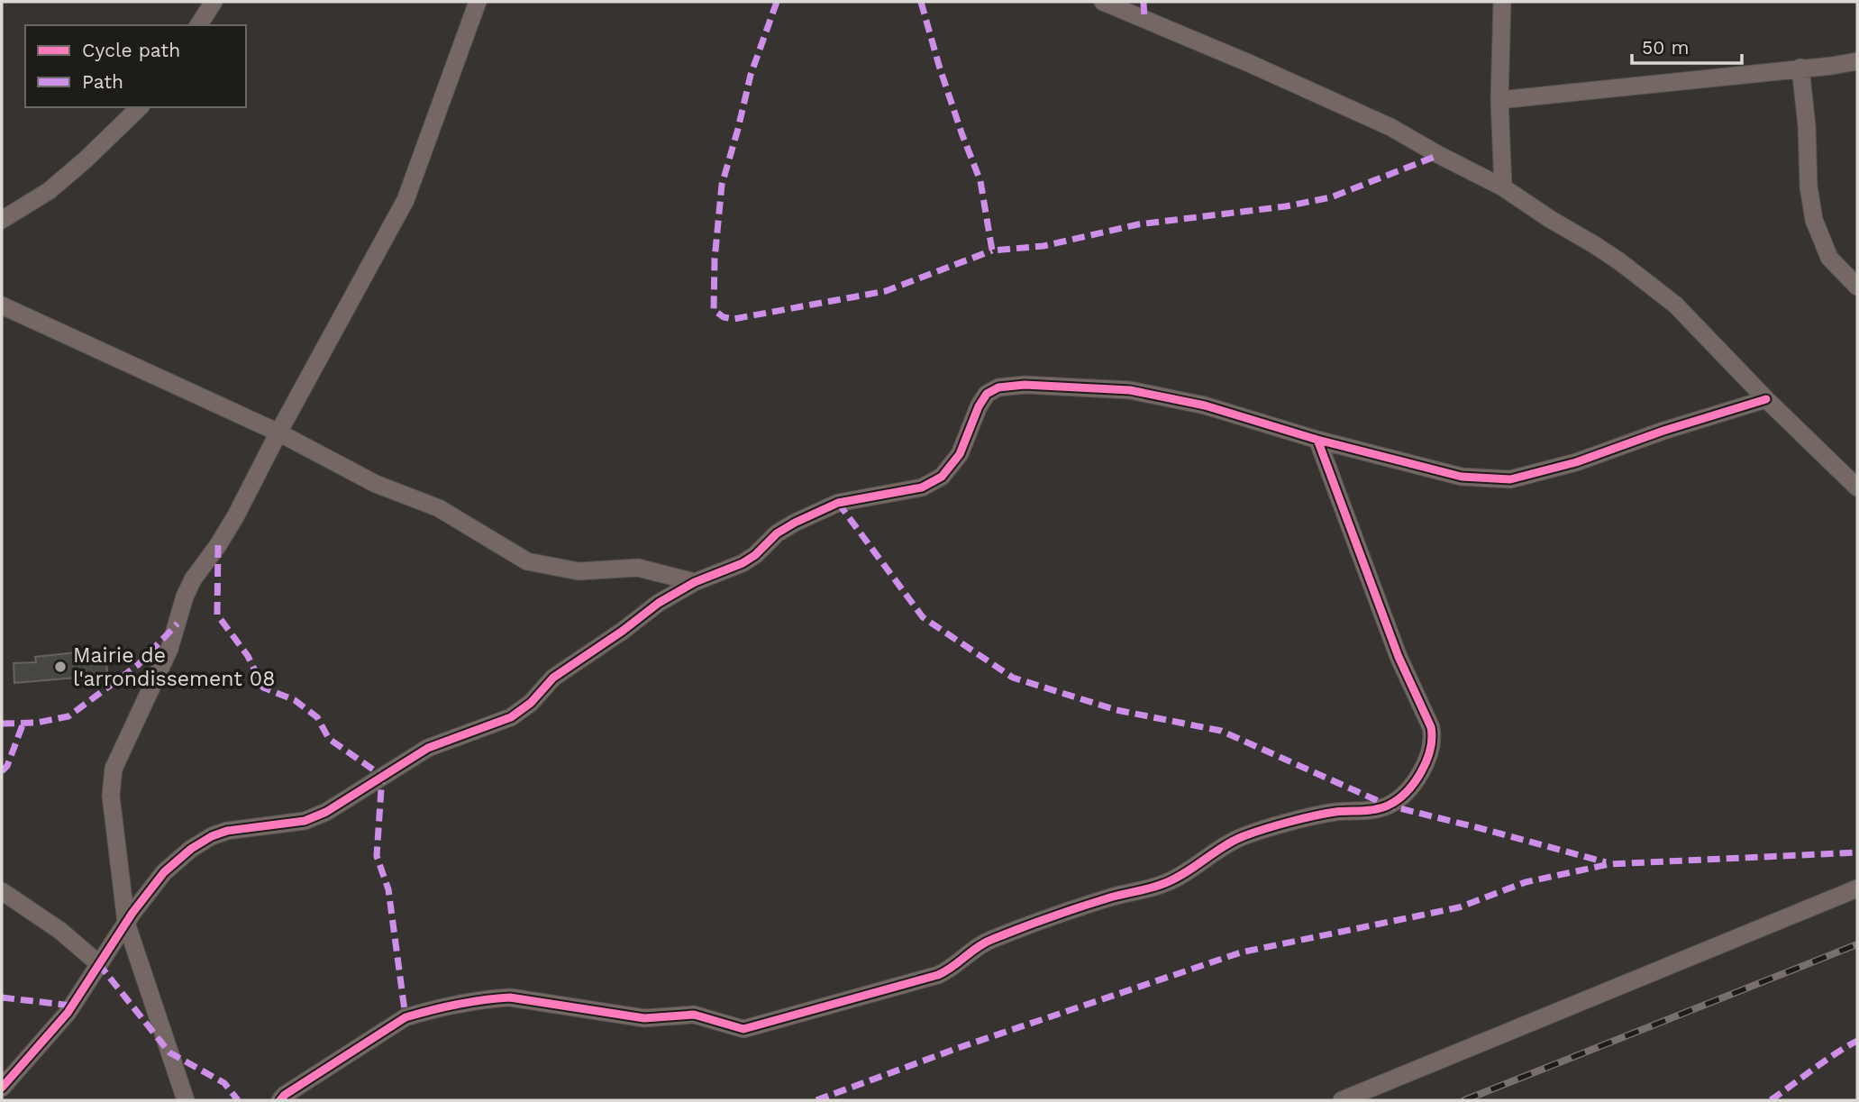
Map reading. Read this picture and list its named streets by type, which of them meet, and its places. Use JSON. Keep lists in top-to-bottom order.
{
  "places": ["Mairie de l'arrondissement 08"],
  "legend": ["Cycle path", "Path"],
  "scale_bar": "50 m"
}
